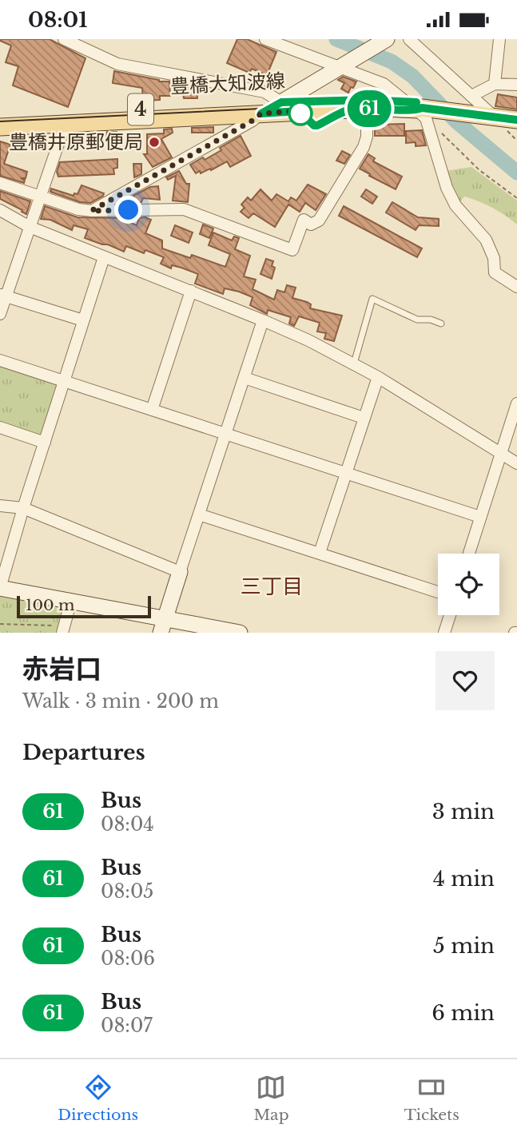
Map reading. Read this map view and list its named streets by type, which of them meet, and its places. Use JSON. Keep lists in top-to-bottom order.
{
  "streets": {
    "main road": ["豊橋大知波線", "4"]
  },
  "districts": ["三丁目"],
  "places": ["豊橋井原郵便局"],
  "lines": ["bus line 61"],
  "scale_bar": "100 m",
  "page": {
    "status": "08:01",
    "on_map": "61",
    "scale": "100 m",
    "heading": [
      ["赤岩口", "Walk · 3 min · 200 m"],
      "Departures"
    ],
    "list": [
      {
        "mark": "61",
        "name": "Bus",
        "note": "08:04",
        "value": "3 min"
      },
      {
        "mark": "61",
        "name": "Bus",
        "note": "08:05",
        "value": "4 min"
      },
      {
        "mark": "61",
        "name": "Bus",
        "note": "08:06",
        "value": "5 min"
      },
      {
        "mark": "61",
        "name": "Bus",
        "note": "08:07",
        "value": "6 min"
      }
    ],
    "tabs": ["Directions", "Map", "Tickets"]
  }
}
